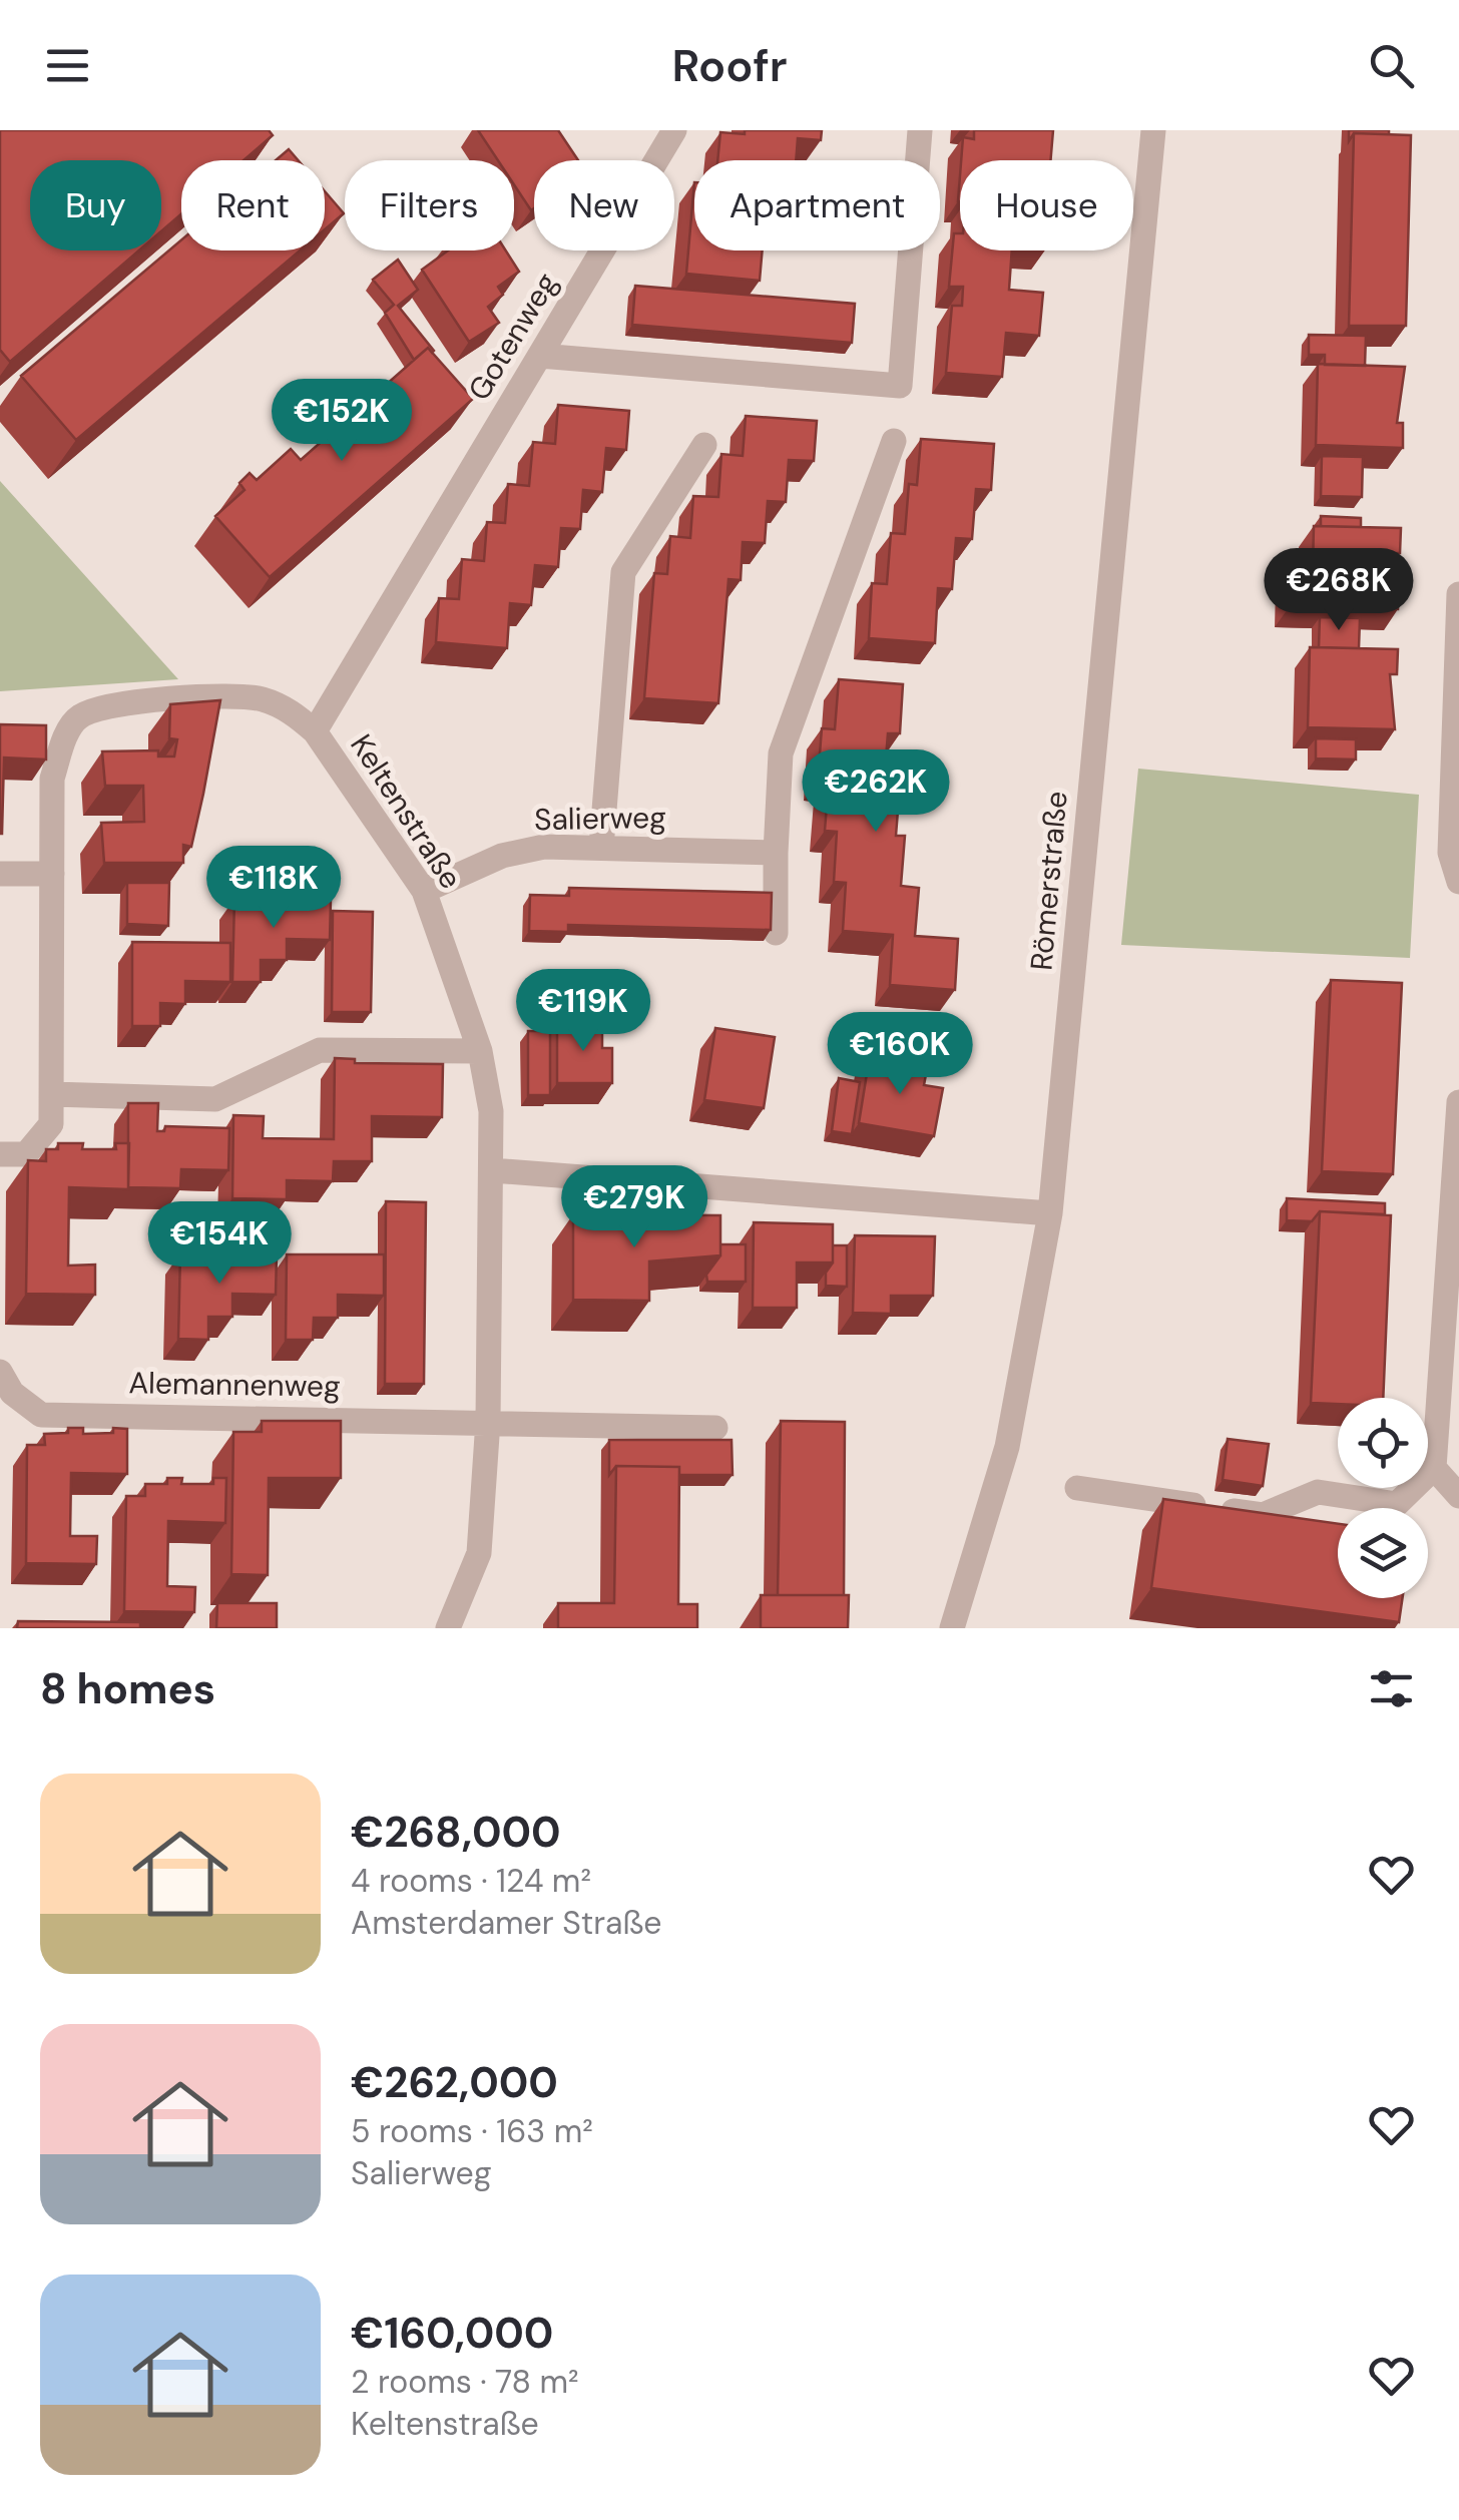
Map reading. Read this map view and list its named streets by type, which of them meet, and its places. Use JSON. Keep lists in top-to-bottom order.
{
  "streets": {
    "street": [
      "Gotenweg",
      "Keltenstraße",
      "Salierweg",
      "Römerstraße",
      "Alemannenweg"
    ]
  },
  "crossings": [
    ["Gotenweg", "Keltenstraße"],
    ["Keltenstraße", "Salierweg"],
    ["Keltenstraße", "Alemannenweg"]
  ],
  "page": {
    "header": "Roofr",
    "chip": [
      "Buy",
      "Rent",
      "Filters",
      "New",
      "Apartment",
      "House"
    ],
    "price": [
      "€152K",
      "€268K",
      "€262K",
      "€118K",
      "€119K",
      "€160K",
      "€279K",
      "€154K"
    ],
    "heading": "8 homes",
    "list": [
      {
        "name": "€268,000",
        "note": "4 rooms · 124 m² · Amsterdamer Straße"
      },
      {
        "name": "€262,000",
        "note": "5 rooms · 163 m² · Salierweg"
      },
      {
        "name": "€160,000",
        "note": "2 rooms · 78 m² · Keltenstraße"
      }
    ]
  }
}
